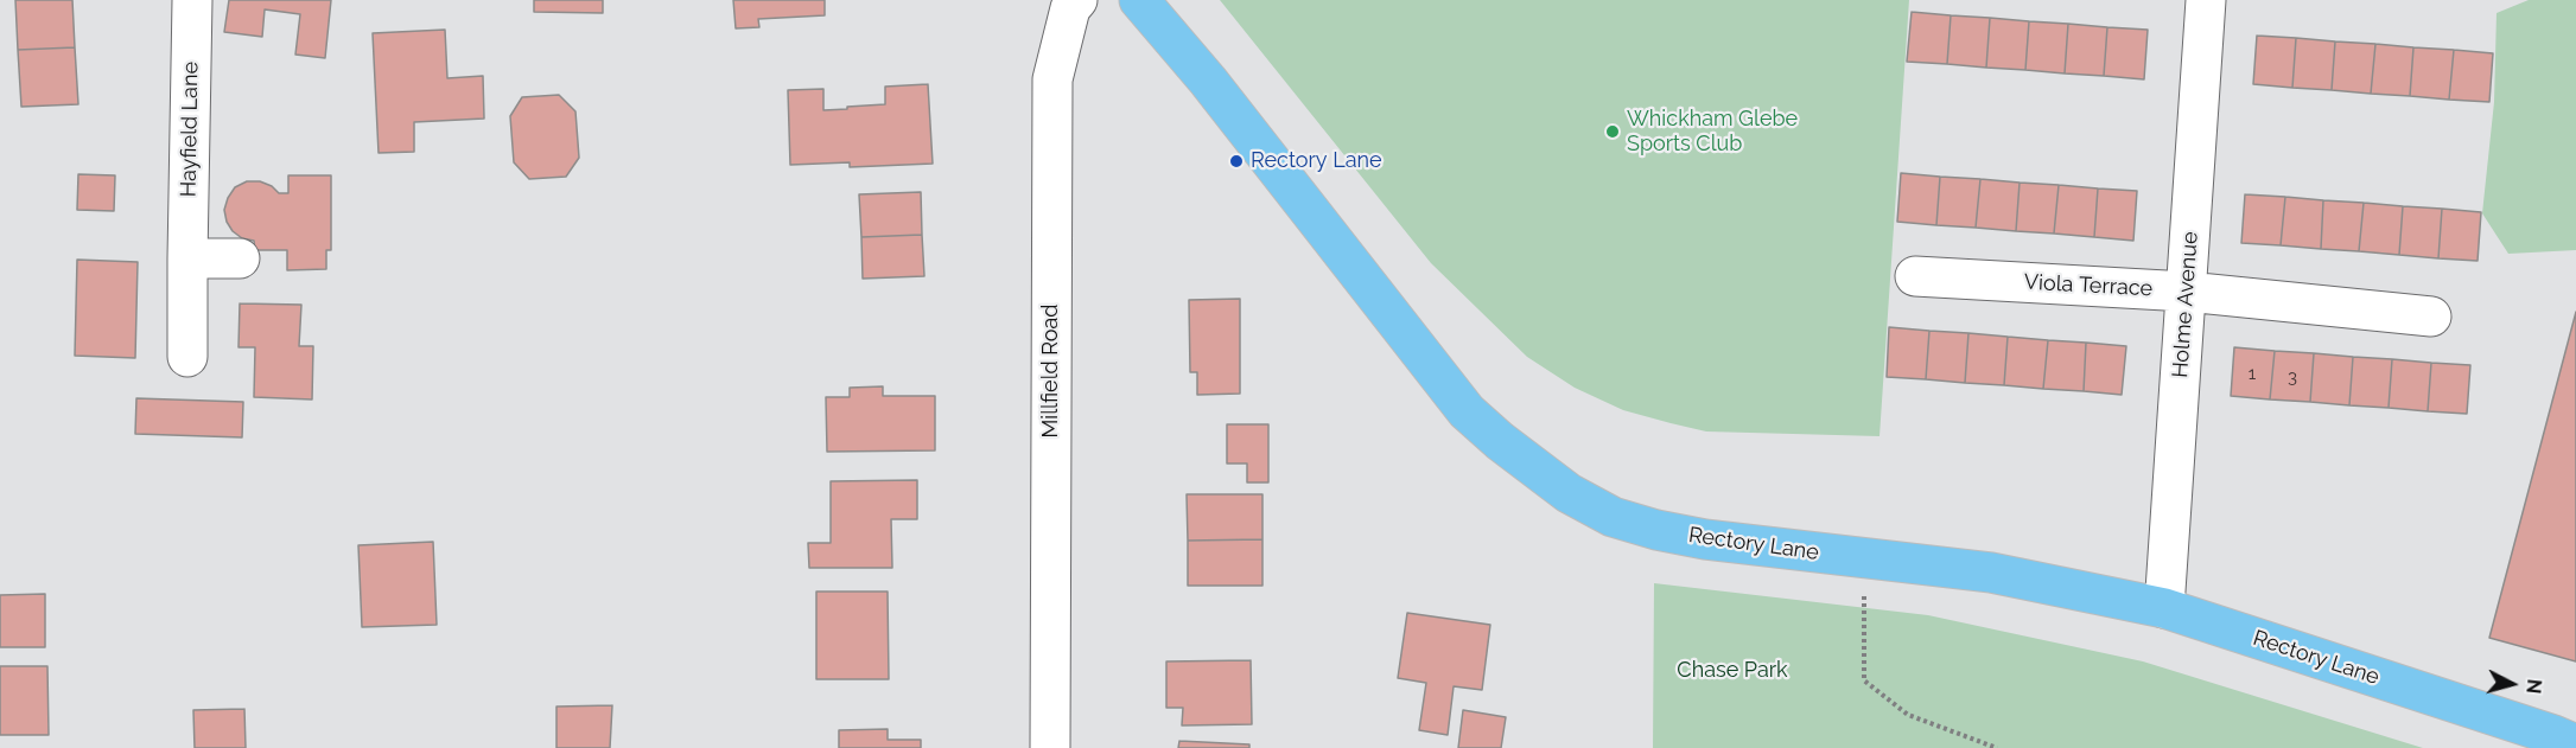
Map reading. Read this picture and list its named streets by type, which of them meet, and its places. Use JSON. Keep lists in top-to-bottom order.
{
  "streets": {
    "main road": ["Rectory Lane"],
    "street": [
      "Hayfield Lane",
      "Viola Terrace",
      "Holme Avenue",
      "Millfield Road"
    ]
  },
  "crossings": [
    ["Viola Terrace", "Holme Avenue"],
    ["Holme Avenue", "Rectory Lane"]
  ],
  "parks": ["Chase Park"],
  "places": ["Whickham Glebe Sports Club", "Rectory Lane"],
  "house_numbers": ["1", "3"],
  "north": "right"
}
